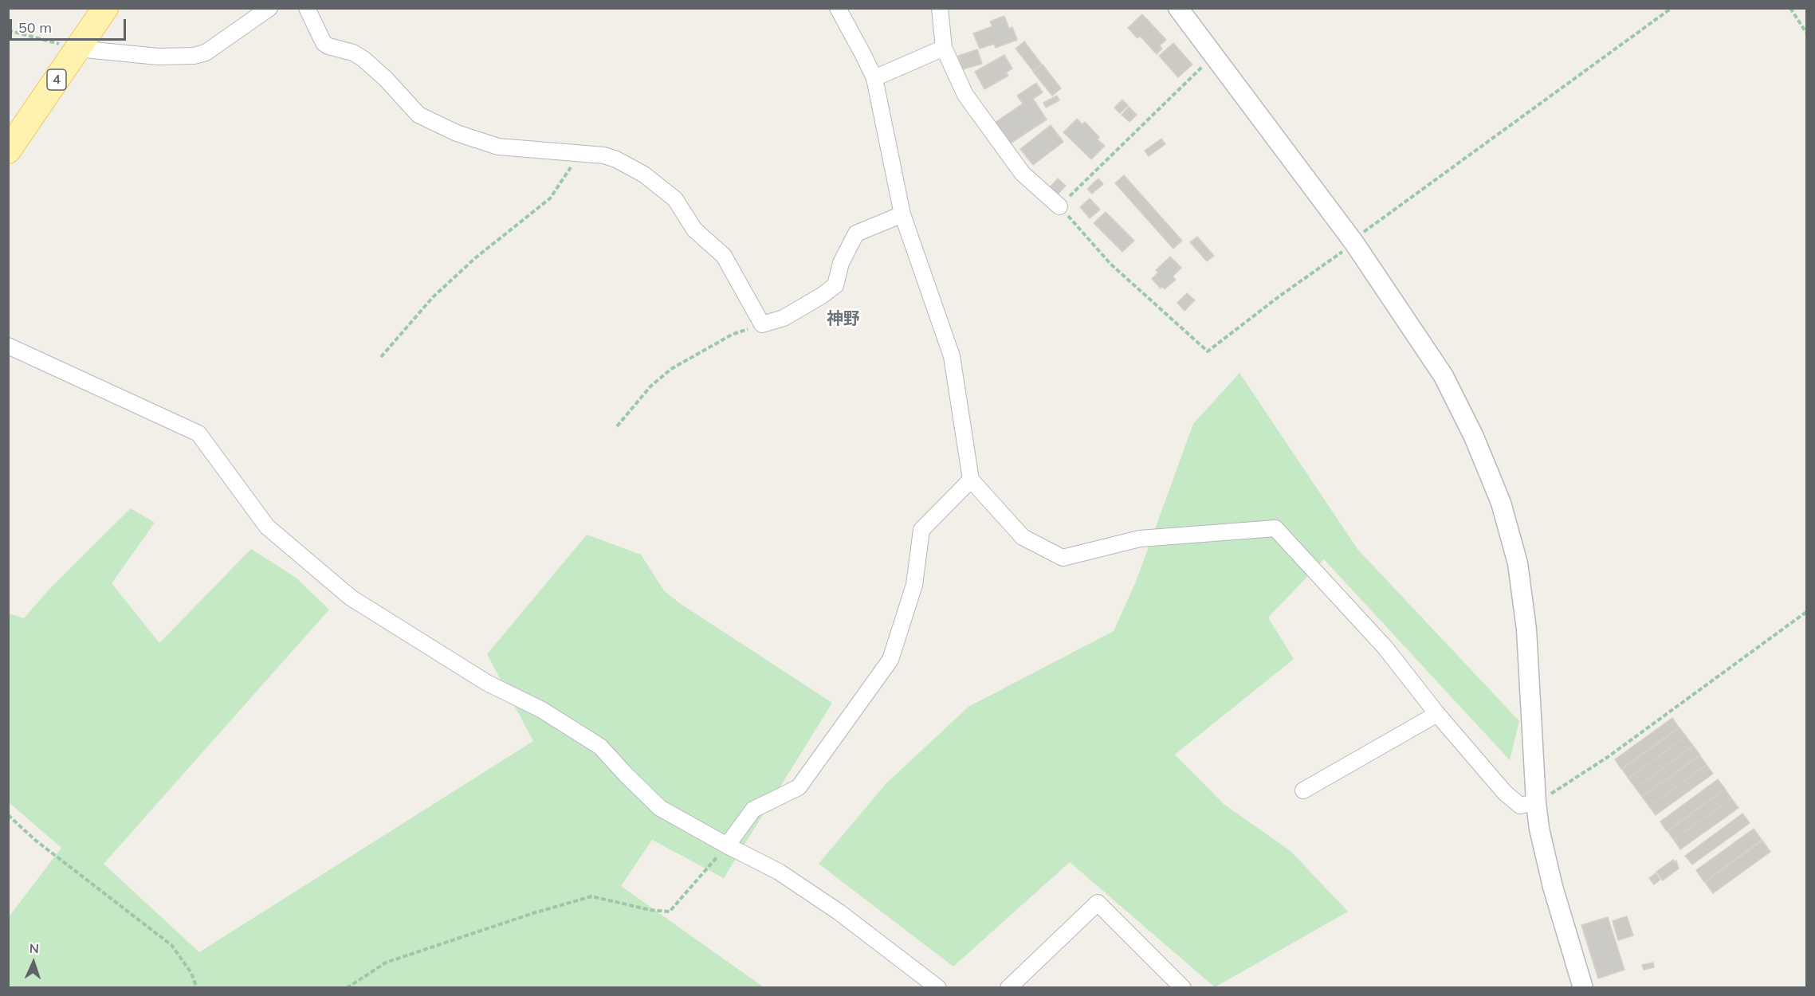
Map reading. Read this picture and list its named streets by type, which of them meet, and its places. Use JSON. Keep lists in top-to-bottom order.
{
  "streets": {
    "main road": ["4"]
  },
  "districts": ["神野"],
  "scale_bar": "50 m",
  "north": "top"
}
